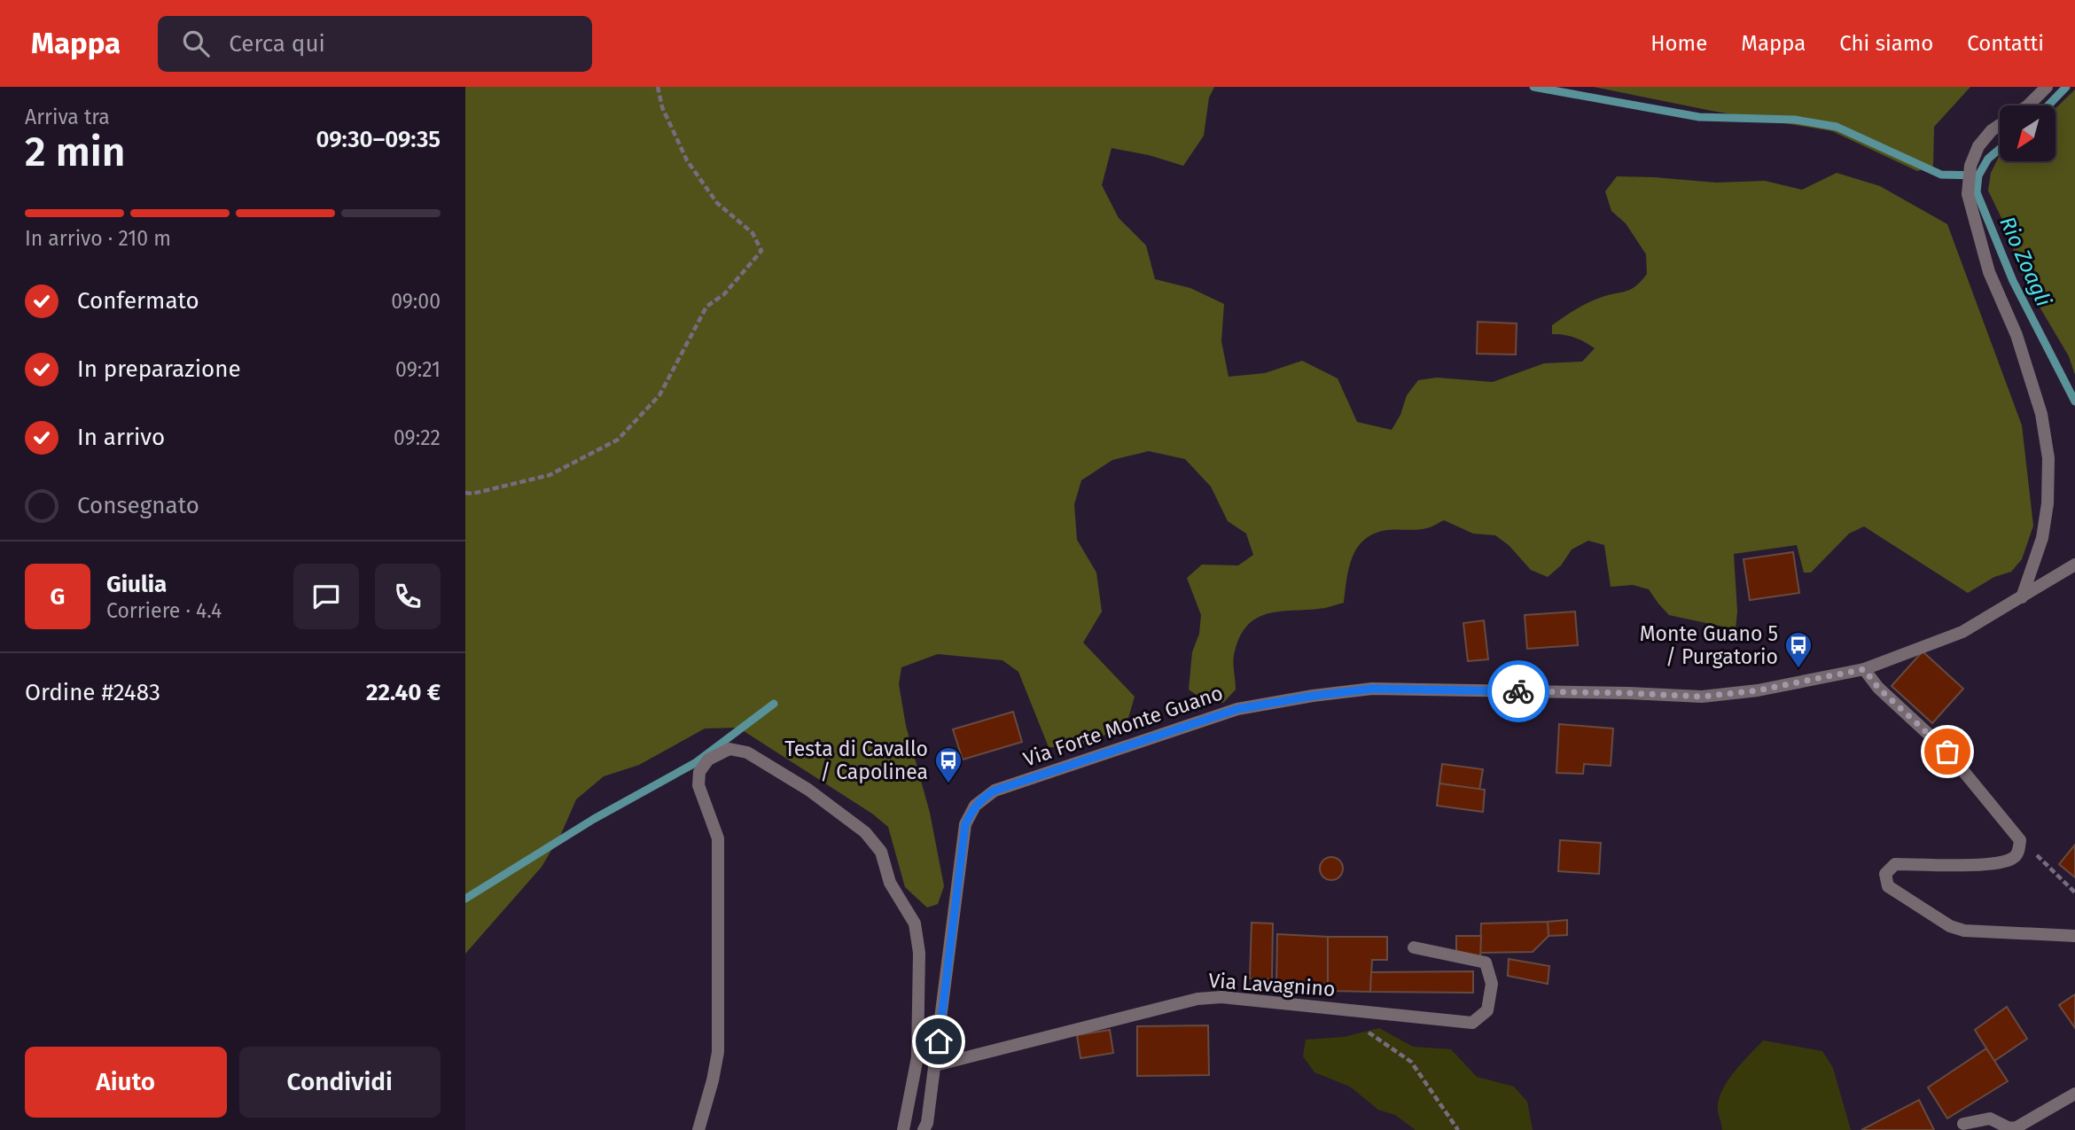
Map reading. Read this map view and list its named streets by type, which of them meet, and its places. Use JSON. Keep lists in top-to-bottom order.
{
  "streets": {
    "street": ["Via Forte Monte Guano", "Via Lavagnino"]
  },
  "crossings": [
    ["Via Forte Monte Guano", "Via Lavagnino"]
  ],
  "water": ["Rio Zoagli"],
  "places": {
    "bus stop": ["Monte Guano 5 / Purgatorio", "Testa di Cavallo / Capolinea"]
  },
  "north": "bottom left",
  "page": {
    "header": "Mappa",
    "search": "Cerca qui",
    "nav": [
      "Home",
      "Mappa",
      "Chi siamo",
      "Contatti"
    ],
    "heading": ["2 min", "Arriva tra", "09:30–09:35"],
    "panel": [
      "Giulia",
      "Corriere · 4.4",
      "Ordine #2483",
      "22.40 €"
    ],
    "bar": "In arrivo · 210 m",
    "list": [
      ["Confermato", "09:00"],
      ["In preparazione", "09:21"],
      ["In arrivo", "09:22"],
      "Consegnato"
    ],
    "round": "G",
    "buttons": ["Aiuto", "Condividi"]
  }
}
